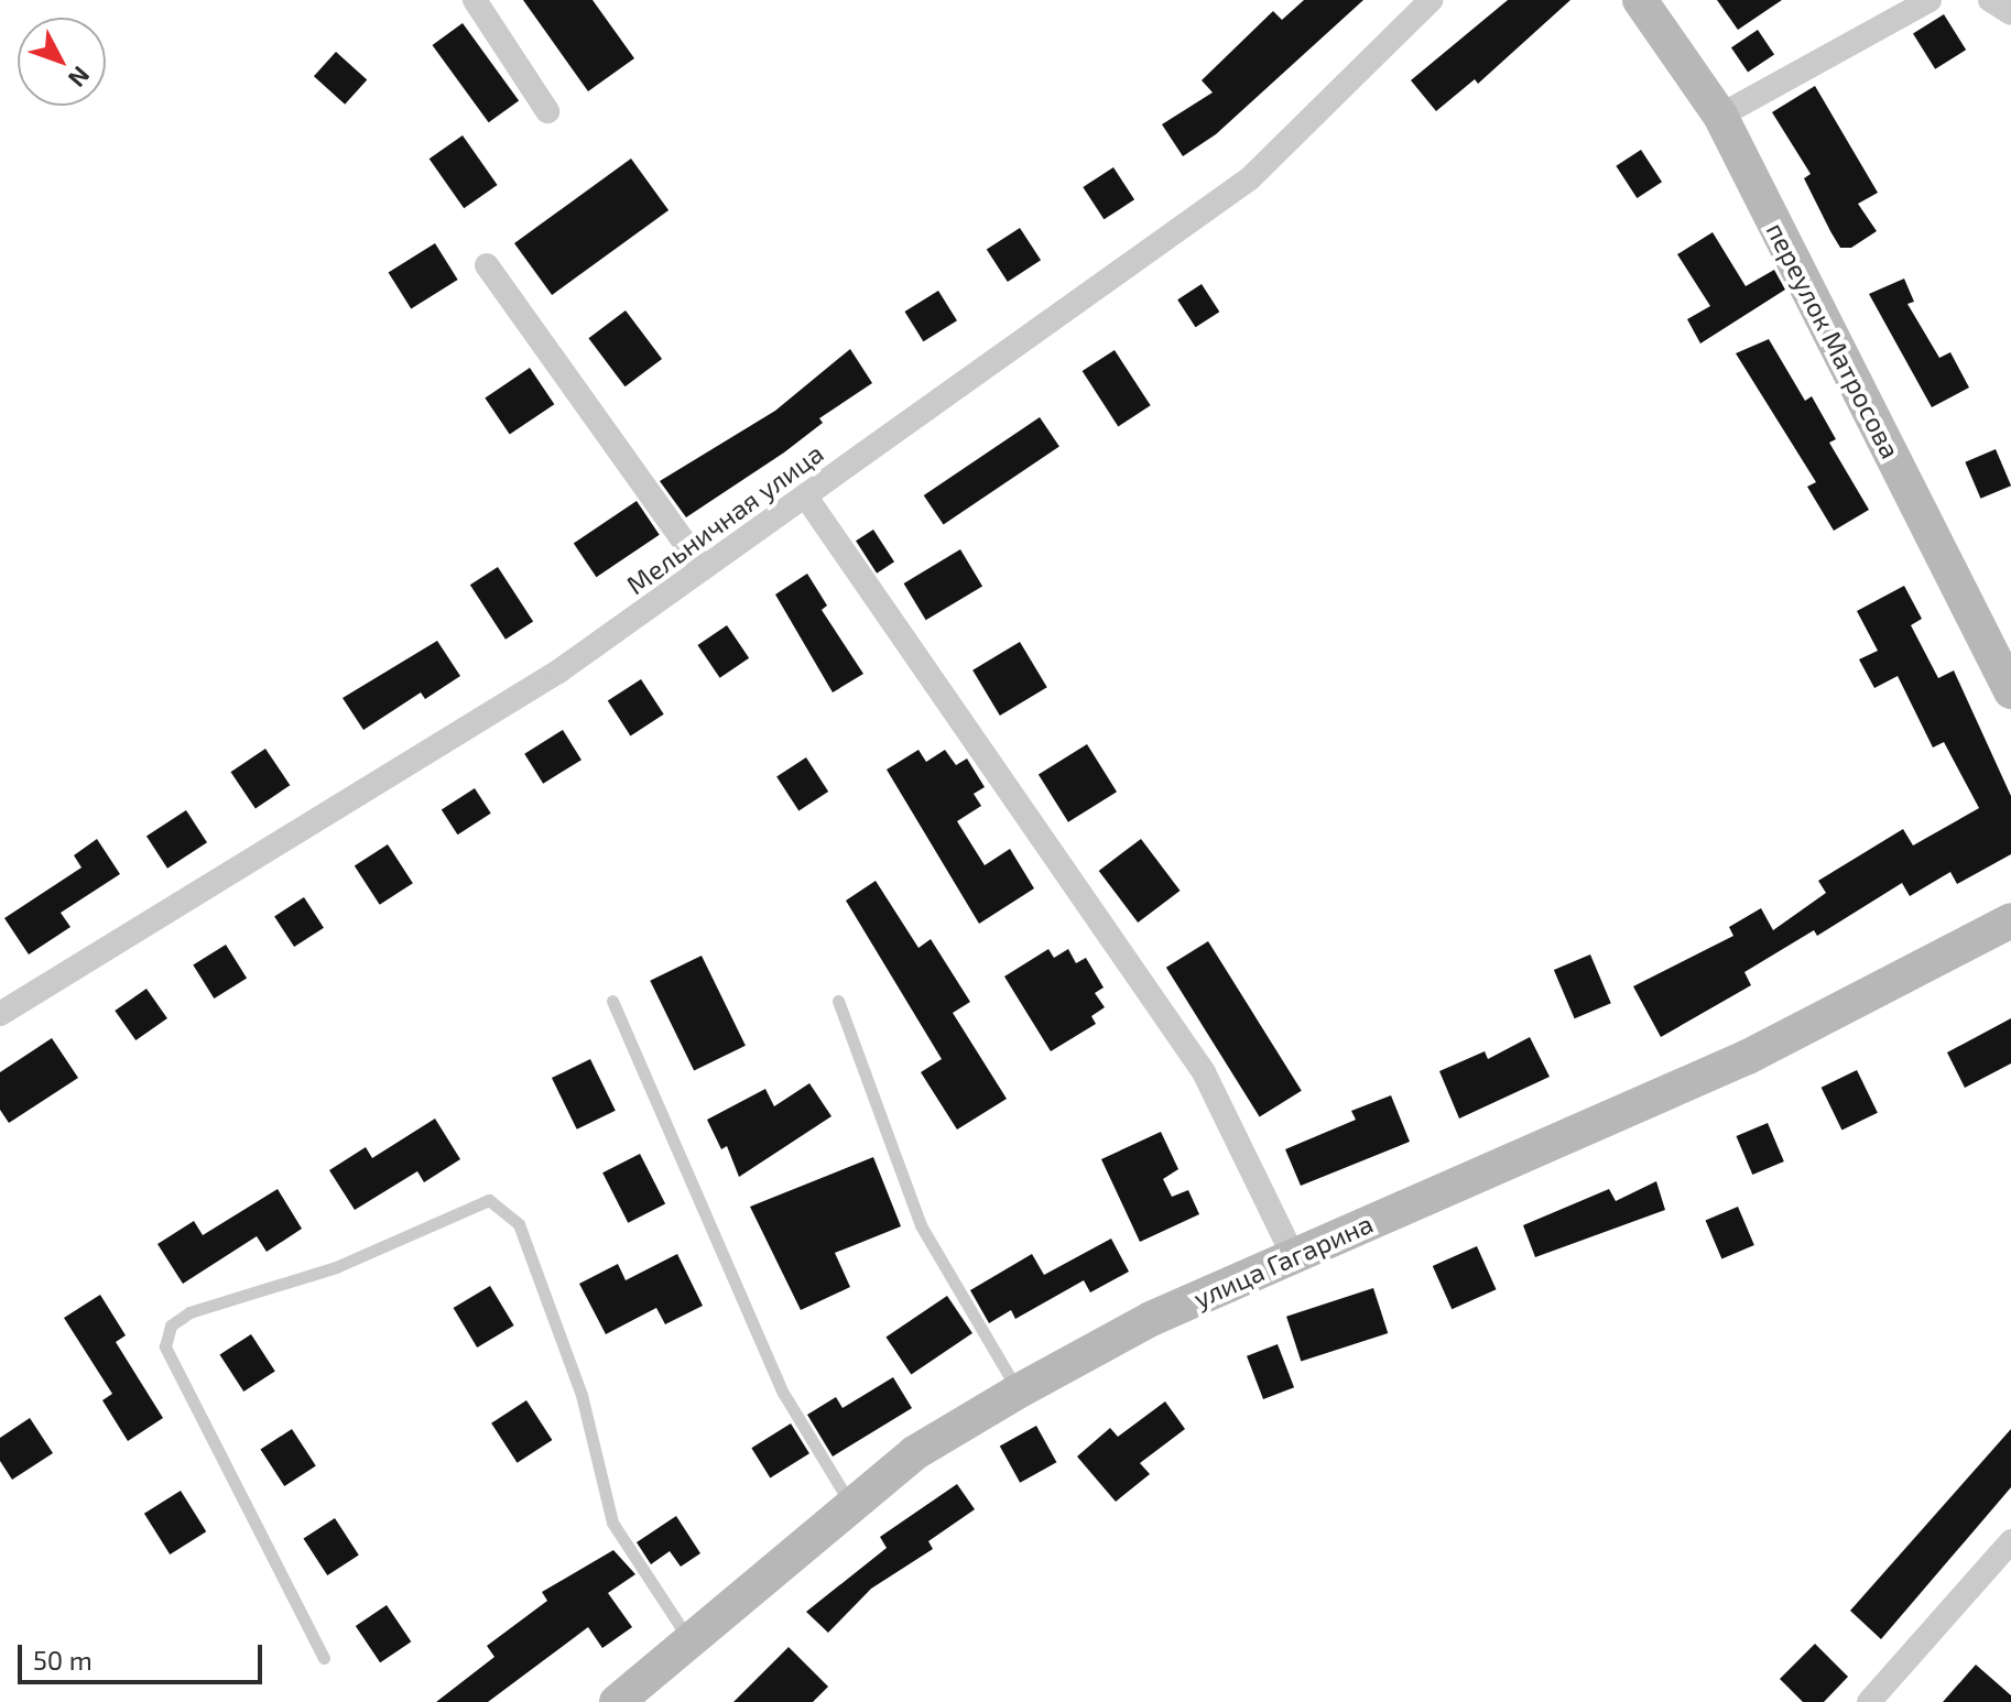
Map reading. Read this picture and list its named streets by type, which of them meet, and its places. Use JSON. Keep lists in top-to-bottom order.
{
  "streets": {
    "main road": ["переулок Матросова", "улица Гагарина"],
    "street": ["Мельничная улица"]
  },
  "scale_bar": "50 m",
  "north": "bottom right"
}
